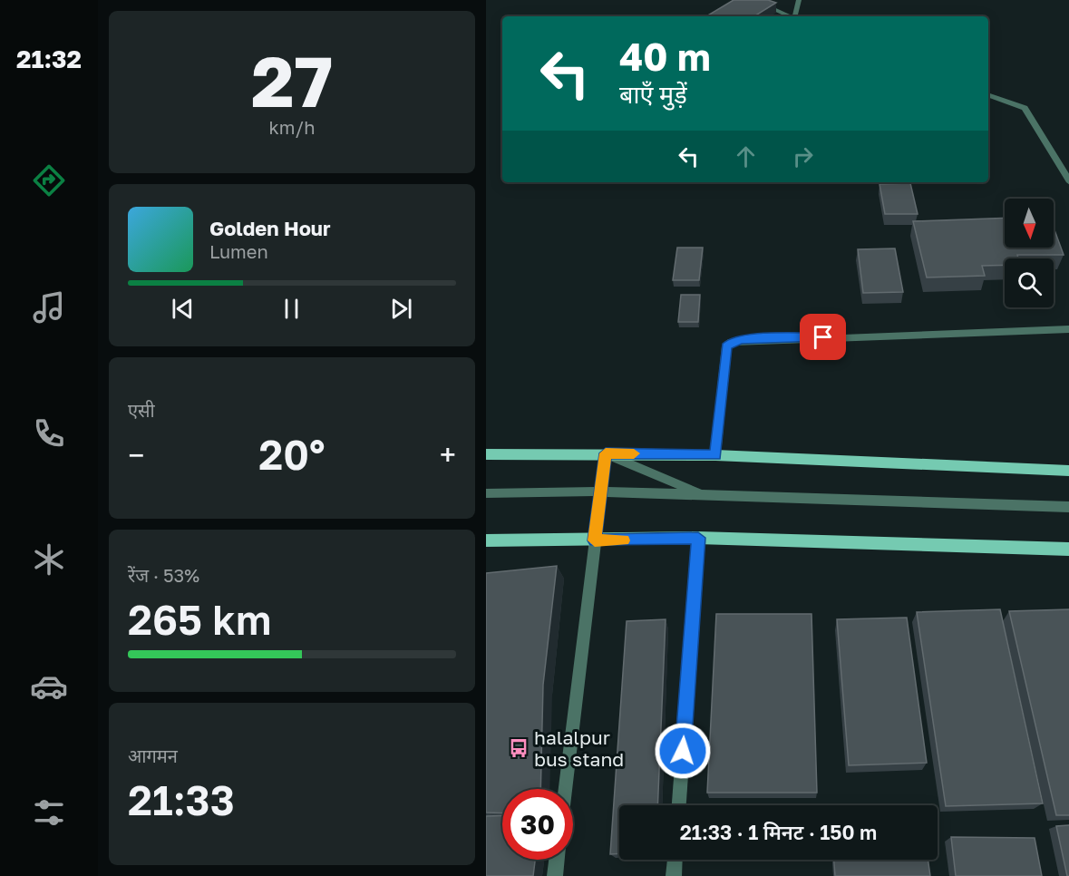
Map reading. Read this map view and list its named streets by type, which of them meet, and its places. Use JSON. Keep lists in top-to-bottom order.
{
  "places": {
    "bus stop": ["halalpur bus stand"]
  },
  "north": "bottom",
  "page": {
    "tabs": "21:32",
    "tile": [
      ["27", "km/h"],
      "एसी",
      ["रेंज · 53%", "265 km"],
      ["आगमन", "21:33"]
    ],
    "turn": ["40 m", "बाएँ मुड़ें"],
    "song": ["Golden Hour", "Lumen"],
    "heat": ["−", "20°", "+"],
    "limit": "30",
    "trip": "21:33 · 1 मिनट · 150 m"
  }
}
